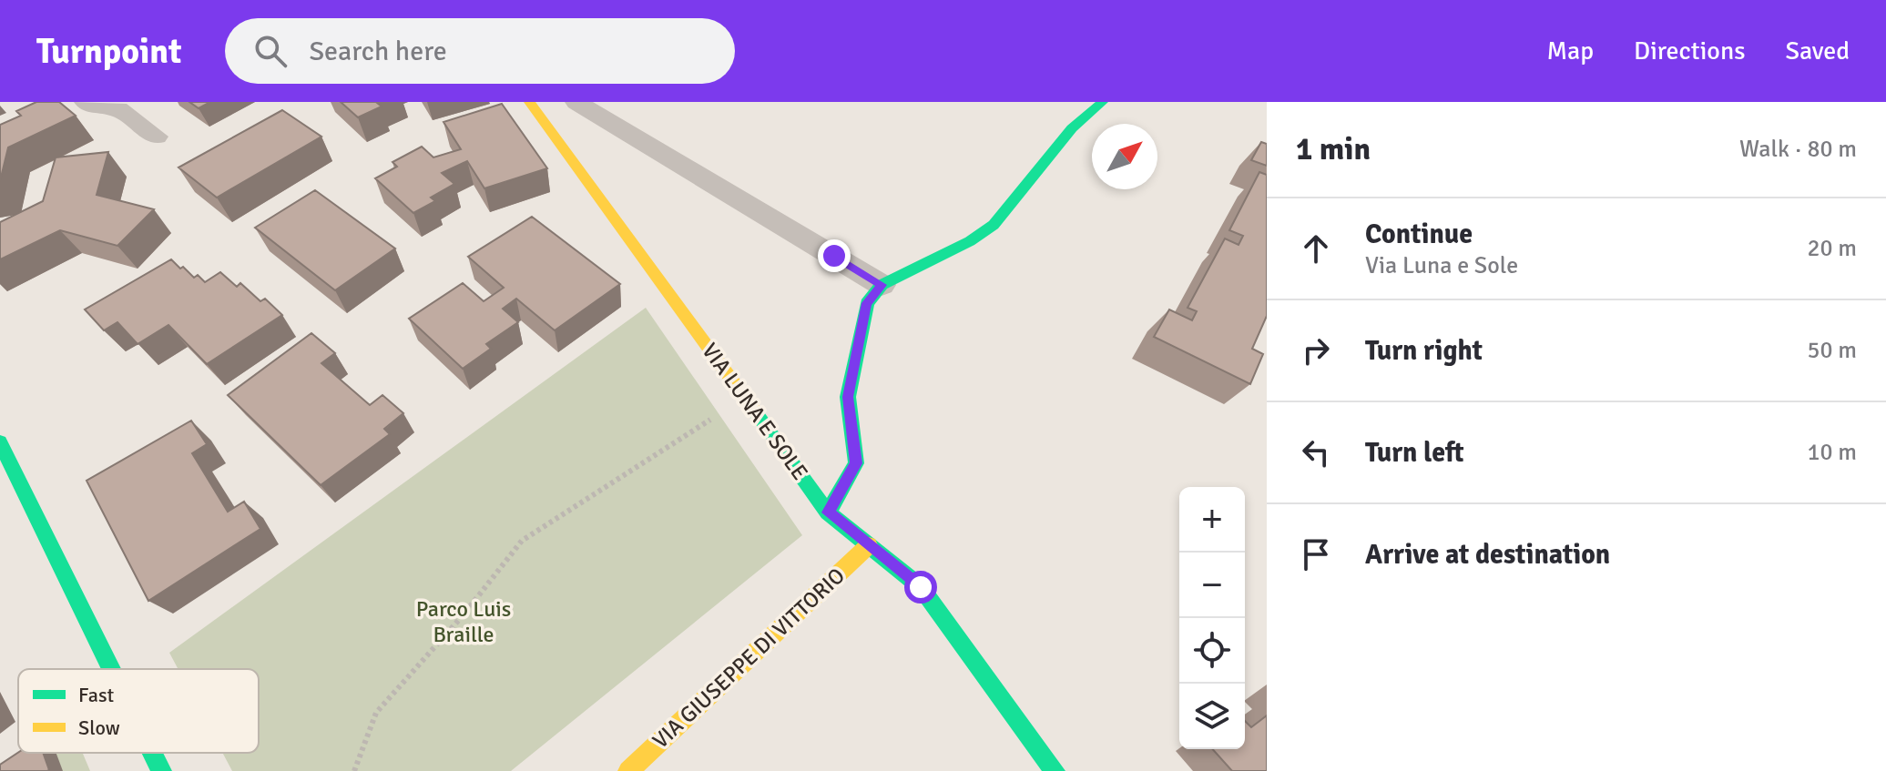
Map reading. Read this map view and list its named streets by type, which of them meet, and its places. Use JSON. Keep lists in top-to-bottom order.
{
  "streets": {
    "street": ["VIA LUNA E SOLE", "VIA GIUSEPPE DI VITTORIO"]
  },
  "crossings": [
    ["VIA LUNA E SOLE", "VIA GIUSEPPE DI VITTORIO"]
  ],
  "parks": ["Parco Luis Braille"],
  "legend": ["Fast", "Slow"],
  "north": "top right",
  "page": {
    "header": "Turnpoint",
    "search": "Search here",
    "nav": ["Map", "Directions", "Saved"],
    "heading": ["1 min", "Walk · 80 m"],
    "list": [
      ["Continue", "Via Luna e Sole", "20 m"],
      ["Turn right", "50 m"],
      ["Turn left", "10 m"],
      "Arrive at destination"
    ],
    "map_buttons": ["+", "−"]
  }
}
